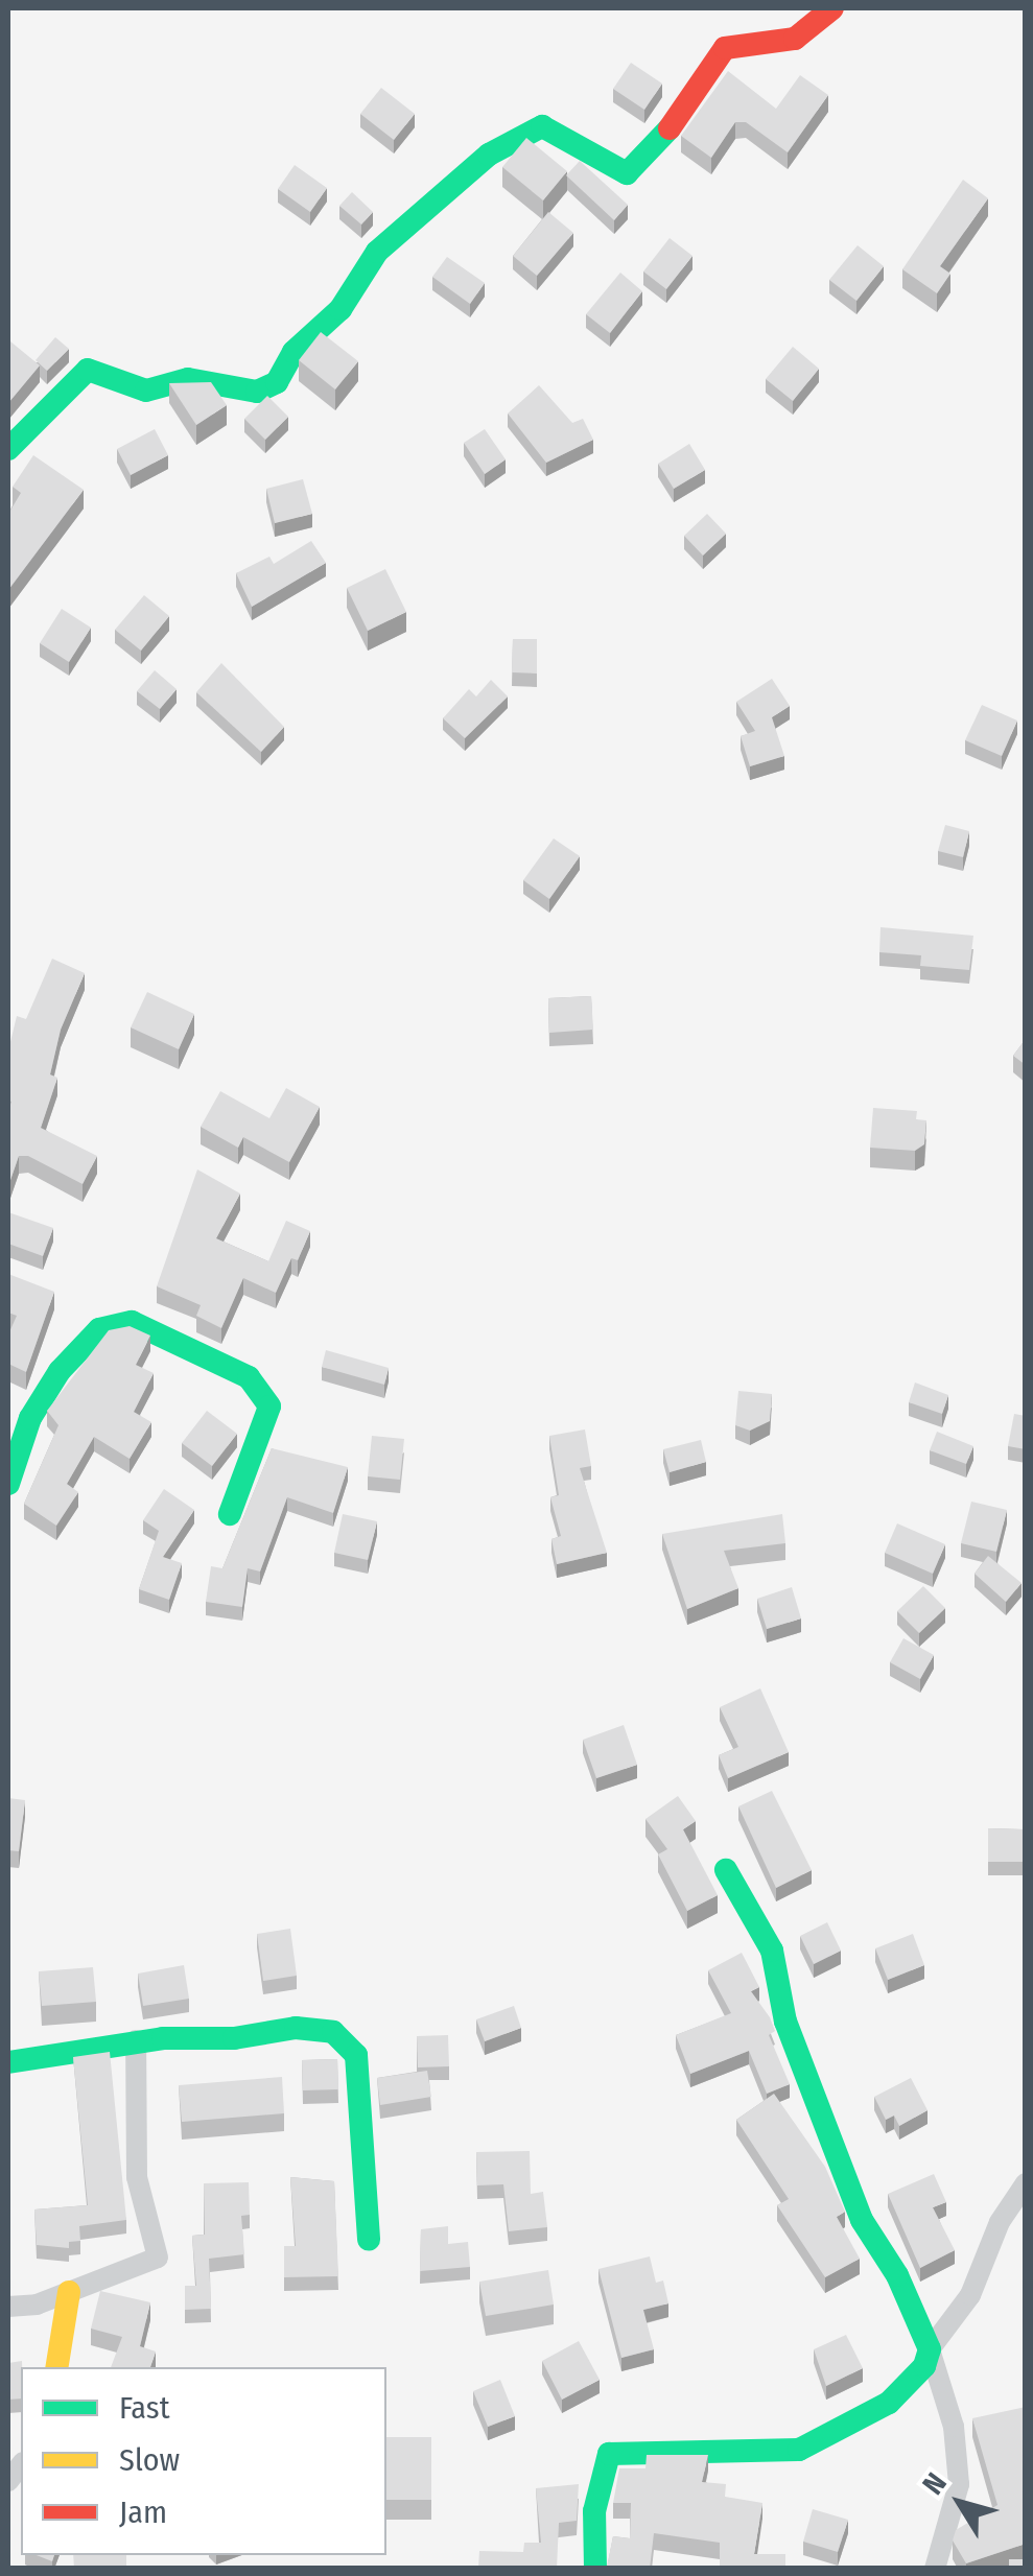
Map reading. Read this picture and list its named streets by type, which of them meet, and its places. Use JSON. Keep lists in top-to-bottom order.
{
  "legend": ["Fast", "Slow", "Jam"],
  "north": "top left"
}
